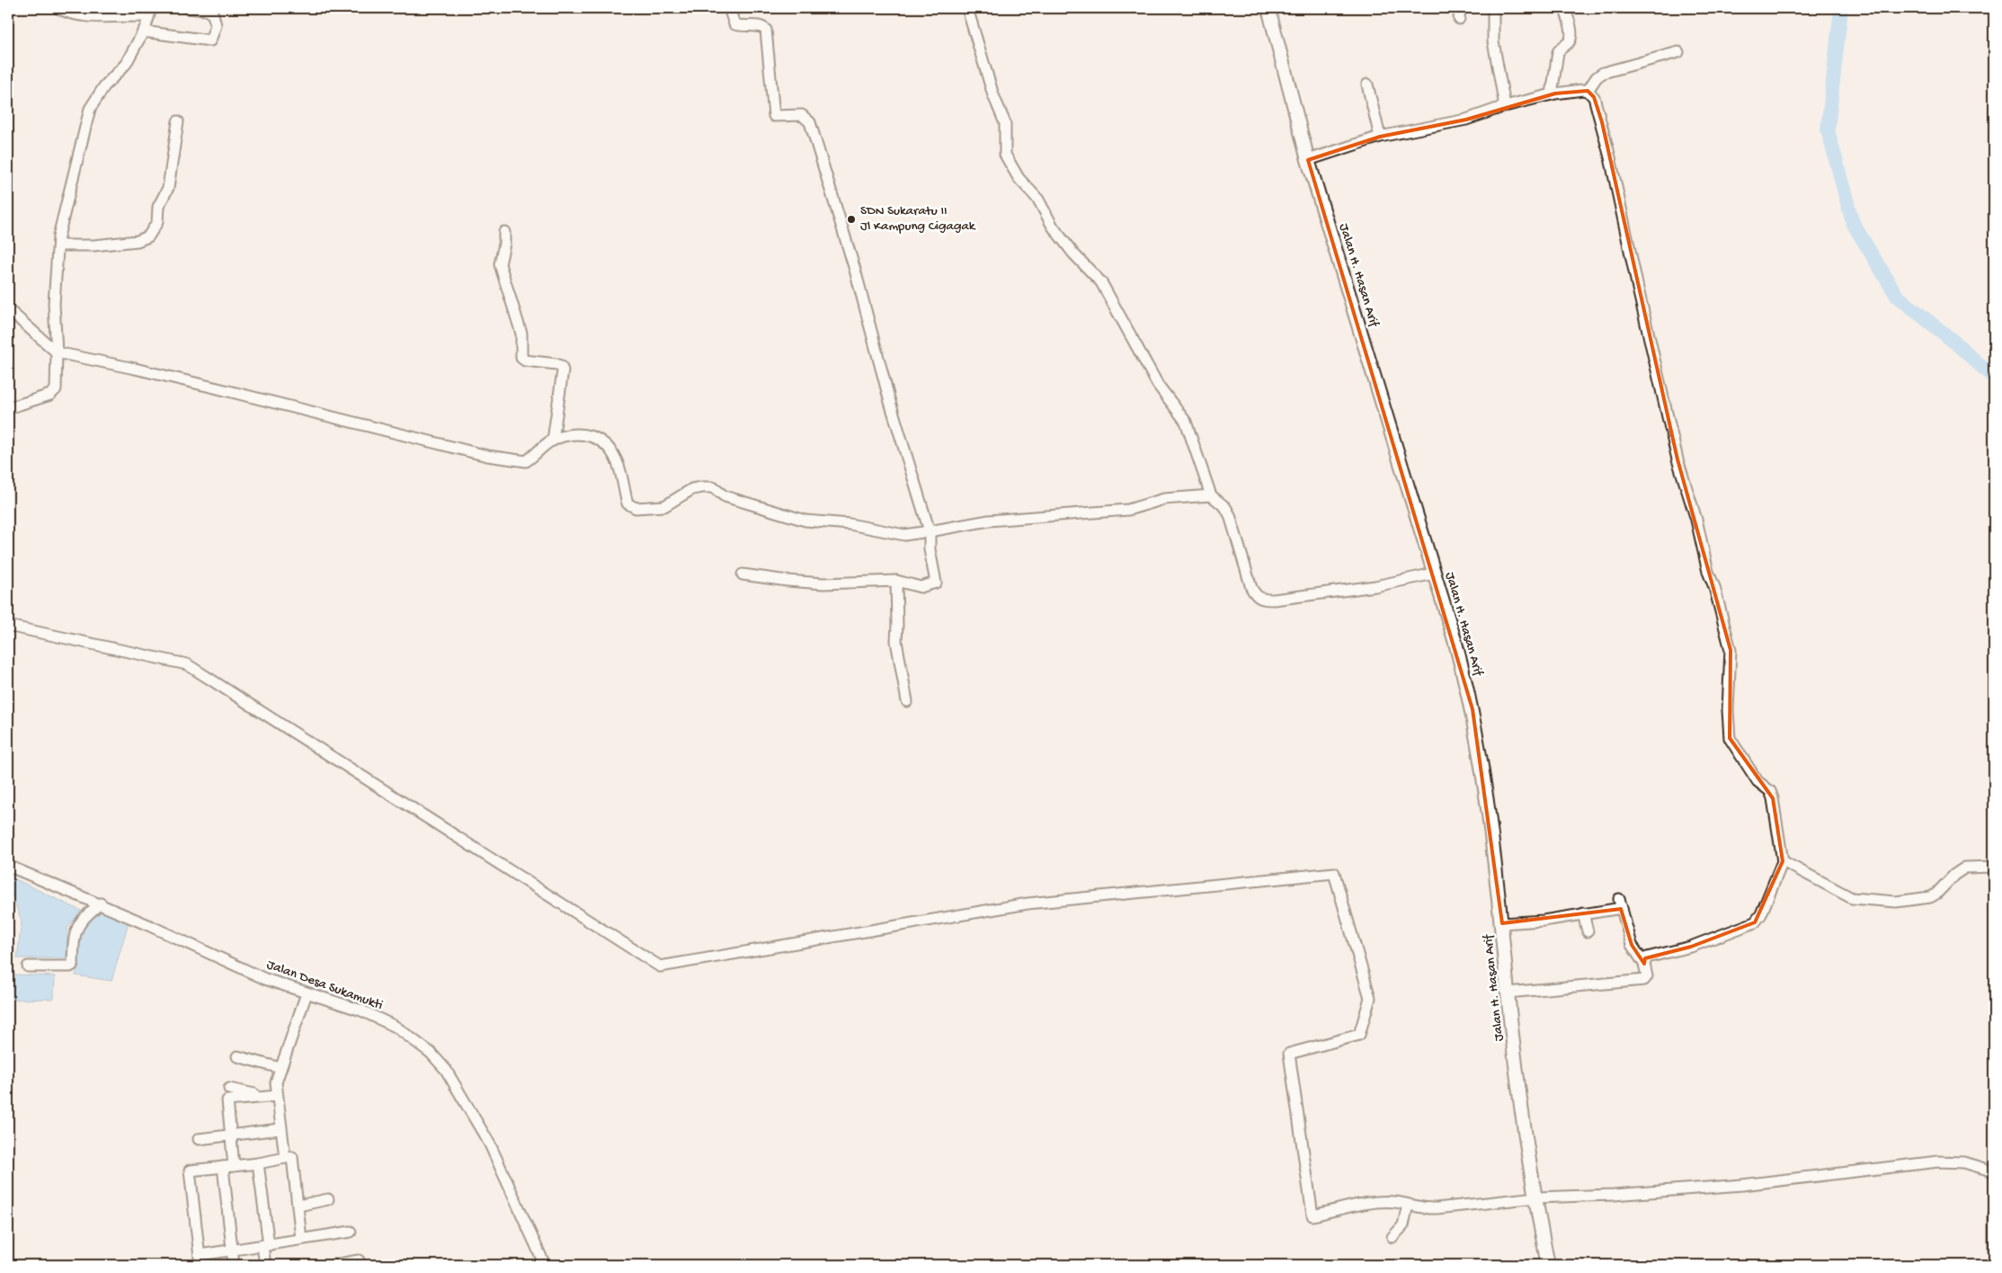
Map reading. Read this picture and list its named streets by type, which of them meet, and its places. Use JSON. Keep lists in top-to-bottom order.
{
  "streets": {
    "main road": ["Jalan H. Hasan Arif"],
    "street": ["Jalan Desa Sukamukti"]
  },
  "places": ["SDN Sukaratu II Jl Kampung Cigagak"]
}
